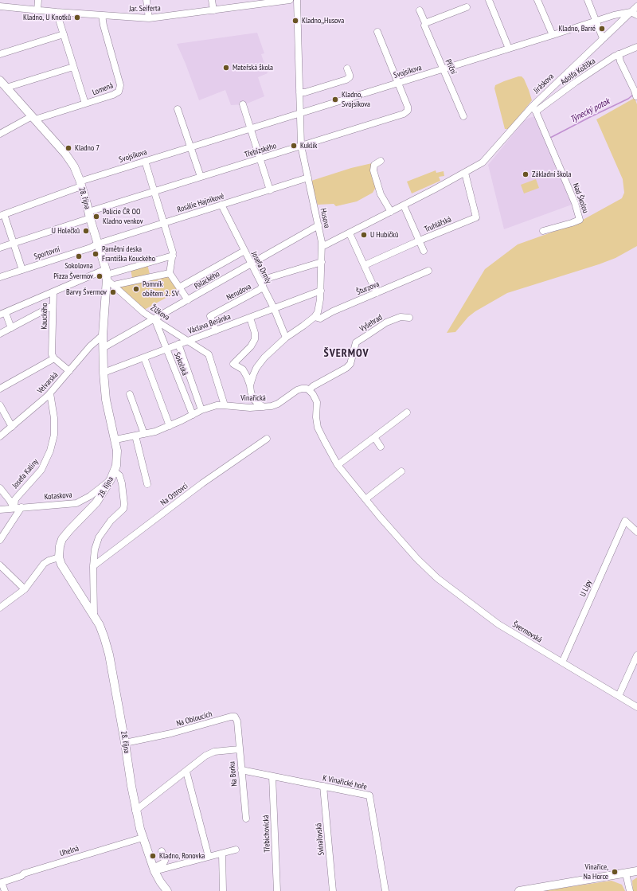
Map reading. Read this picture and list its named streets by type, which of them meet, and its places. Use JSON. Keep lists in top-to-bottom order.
{
  "streets": {
    "main road": ["28. října"],
    "street": [
      "Jar. Seiferta",
      "Příční",
      "Svojsíkova",
      "Adolfa Kožíška",
      "Jiráskova",
      "Lomená",
      "Třebízského",
      "Nad Školou",
      "Rosálie Hajníkové",
      "Husova",
      "Truhlářská",
      "Sportovní",
      "Josefa Drmly",
      "Palackého",
      "Šturzova",
      "Nerudova",
      "Žižkova",
      "Kauckého",
      "Vyšehrad",
      "Václava Beránka",
      "Sokolská",
      "Velvarská",
      "Vinařická",
      "Josefa Kaliny",
      "Na Ostrovci",
      "Kotaskova",
      "U Lípy",
      "Švermovská",
      "Na Obloucích",
      "Na Borku",
      "K Vinařické hoře",
      "Třebichovická",
      "Svinařovská",
      "Uhelná"
    ]
  },
  "crossings": [
    ["Jar. Seiferta", "Lomená"],
    ["Příční", "Svojsíkova"],
    ["Svojsíkova", "Jiráskova"],
    ["Svojsíkova", "Třebízského"],
    ["Svojsíkova", "28. října"],
    ["Svojsíkova", "Husova"],
    ["Adolfa Kožíška", "Jiráskova"],
    ["Adolfa Kožíška", "Nad Školou"],
    ["Jiráskova", "Nad Školou"],
    ["Jiráskova", "Husova"],
    ["Jiráskova", "Truhlářská"],
    ["Lomená", "28. října"],
    ["Třebízského", "28. října"],
    ["Třebízského", "Husova"],
    ["28. října", "Rosálie Hajníkové"],
    ["28. října", "Sportovní"],
    ["28. října", "Palackého"],
    ["28. října", "Žižkova"],
    ["28. října", "Kauckého"],
    ["28. října", "Václava Beránka"],
    ["28. října", "Velvarská"],
    ["28. října", "Vinařická"],
    ["28. října", "Kotaskova"],
    ["28. října", "Na Obloucích"],
    ["28. října", "Na Borku"],
    ["28. října", "Uhelná"],
    ["Rosálie Hajníkové", "Husova"],
    ["Rosálie Hajníkové", "Sportovní"],
    ["Rosálie Hajníkové", "Josefa Drmly"],
    ["Husova", "Palackého"],
    ["Husova", "Šturzova"],
    ["Husova", "Nerudova"],
    ["Husova", "Václava Beránka"],
    ["Josefa Drmly", "Palackého"],
    ["Josefa Drmly", "Nerudova"],
    ["Josefa Drmly", "Václava Beránka"],
    ["Palackého", "Žižkova"],
    ["Palackého", "Sokolská"],
    ["Nerudova", "Václava Beránka"],
    ["Žižkova", "Kauckého"],
    ["Žižkova", "Václava Beránka"],
    ["Žižkova", "Sokolská"],
    ["Žižkova", "Vinařická"],
    ["Vyšehrad", "Vinařická"],
    ["Václava Beránka", "Sokolská"],
    ["Sokolská", "Vinařická"],
    ["Velvarská", "Josefa Kaliny"],
    ["Josefa Kaliny", "Kotaskova"],
    ["U Lípy", "Švermovská"],
    ["Na Obloucích", "Na Borku"],
    ["Na Borku", "K Vinařické hoře"],
    ["K Vinařické hoře", "Třebichovická"],
    ["K Vinařické hoře", "Svinařovská"]
  ],
  "districts": ["ŠVERMOV"],
  "water": ["Týnecký potok"],
  "places": [
    "Kladno, U Knotků",
    "Kladno,,Husova",
    "Kladno, Barré",
    "Mateřská škola",
    "Kladno, Svojsíkova",
    "Kuklík",
    "Kladno 7",
    "Základní škola",
    "Policie ČR OO Kladno venkov",
    "U Holečků",
    "U Hubičků",
    "Pamětní deska Františka Kouckého",
    "Sokolovna",
    "Pizza Švermov",
    "Pomník obětem 2. SV",
    "Barvy Švermov",
    "Kladno, Ronovka",
    "Vinařice, Na Horce"
  ]
}
